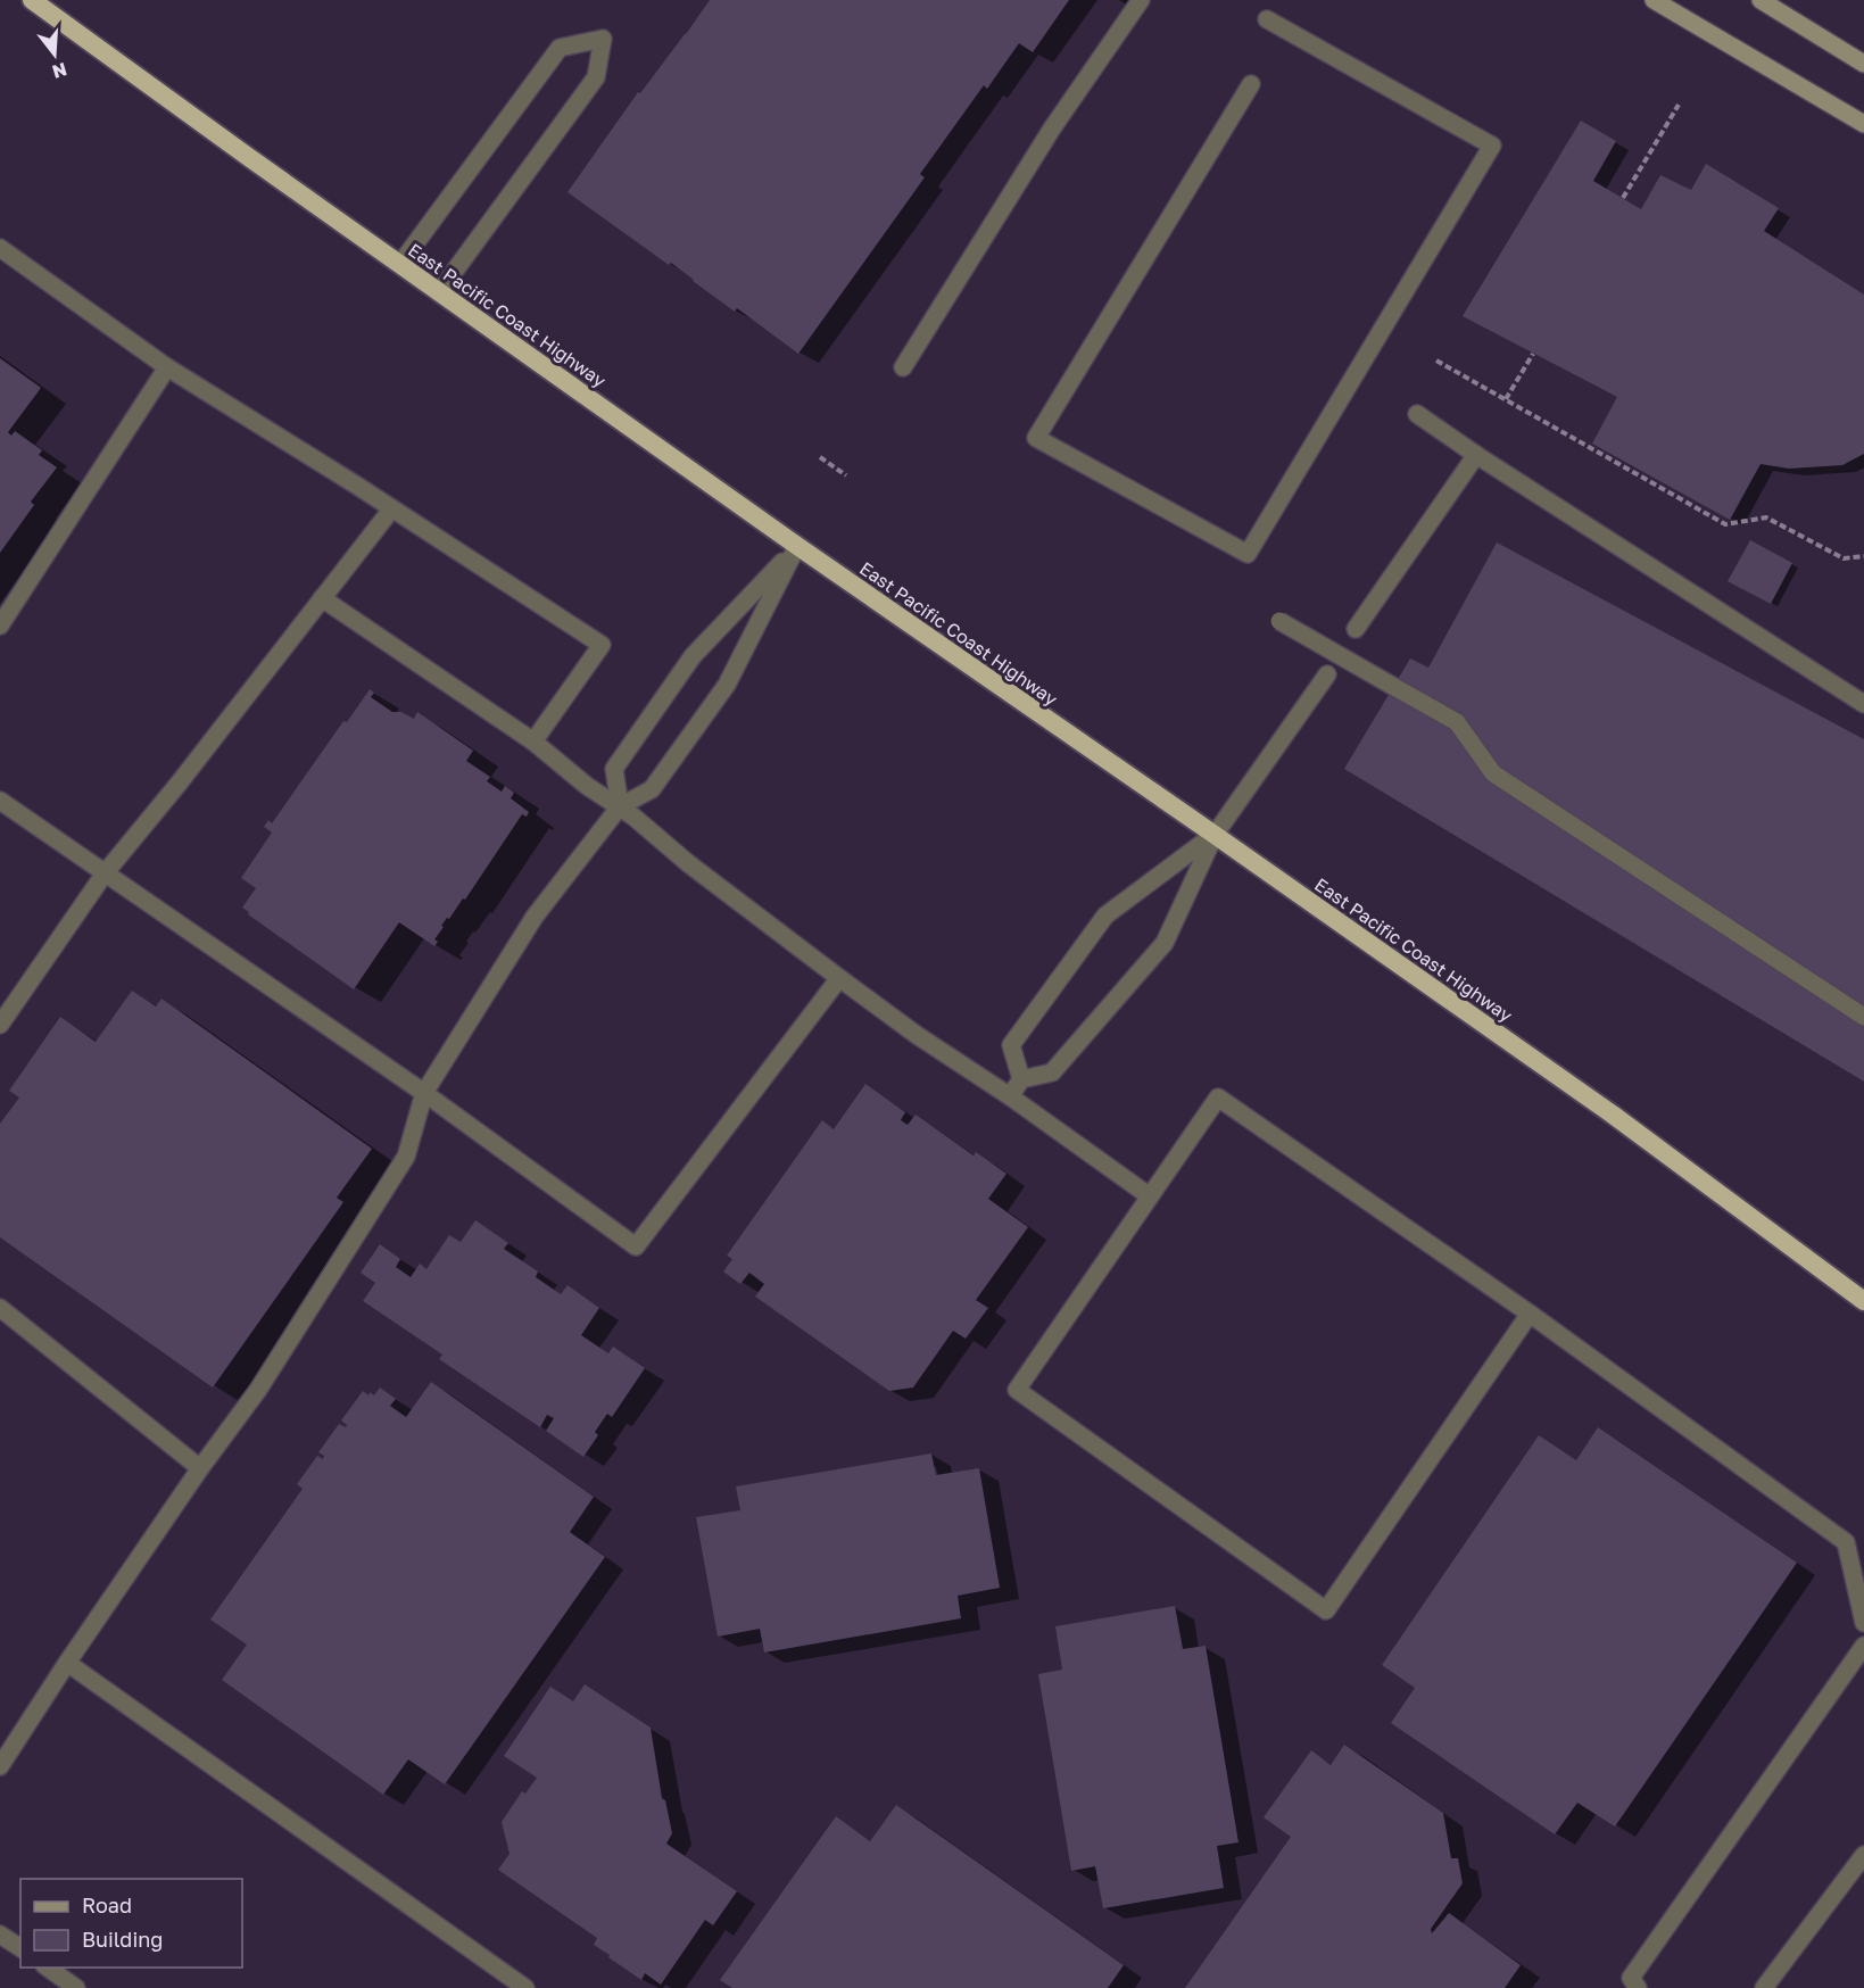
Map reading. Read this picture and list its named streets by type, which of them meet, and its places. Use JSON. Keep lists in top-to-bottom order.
{
  "streets": {
    "highway": ["East Pacific Coast Highway"]
  },
  "legend": ["Road", "Building"],
  "north": "bottom"
}
